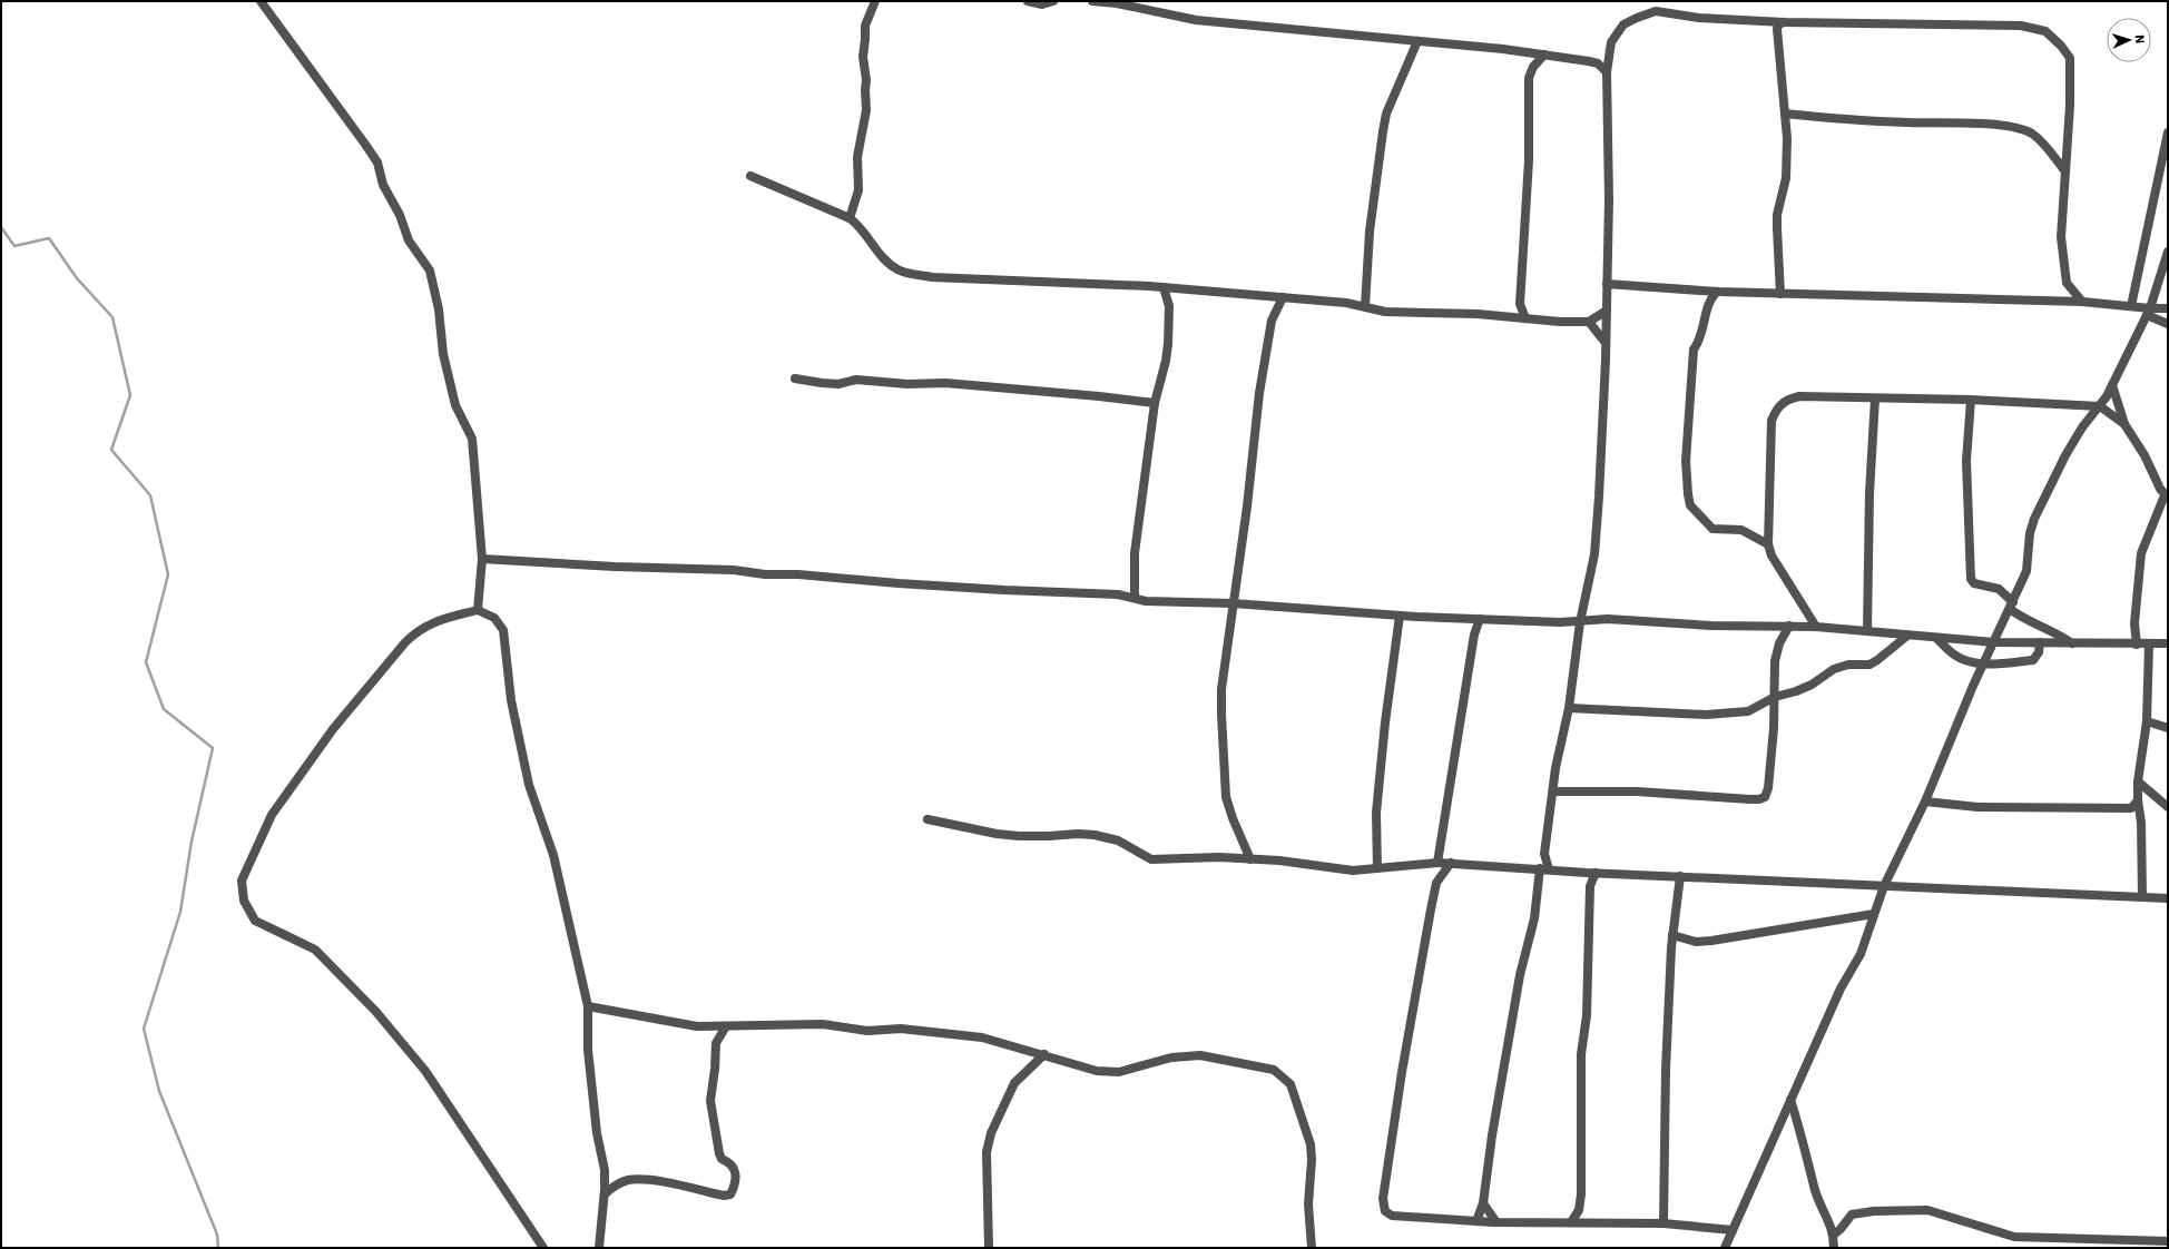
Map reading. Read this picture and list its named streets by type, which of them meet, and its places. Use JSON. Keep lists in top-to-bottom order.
{
  "north": "right"
}
